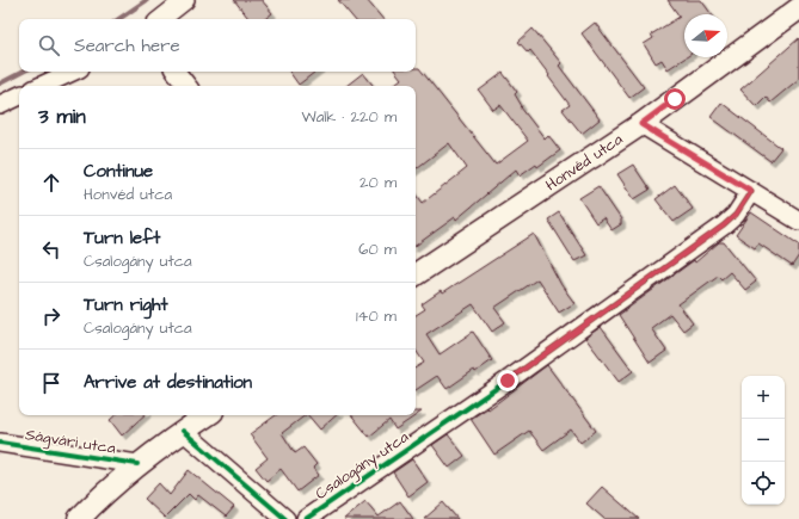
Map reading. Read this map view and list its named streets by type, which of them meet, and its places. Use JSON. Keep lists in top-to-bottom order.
{
  "streets": {
    "main road": ["Honvéd utca"],
    "street": ["Ságvári utca", "Csalogány utca"]
  },
  "north": "right",
  "page": {
    "search": "Search here",
    "heading": ["3 min", "Walk · 220 m"],
    "list": [
      ["Continue", "Honvéd utca", "20 m"],
      ["Turn left", "Csalogány utca", "60 m"],
      ["Turn right", "Csalogány utca", "140 m"],
      "Arrive at destination"
    ],
    "map_buttons": ["+", "−"]
  }
}
